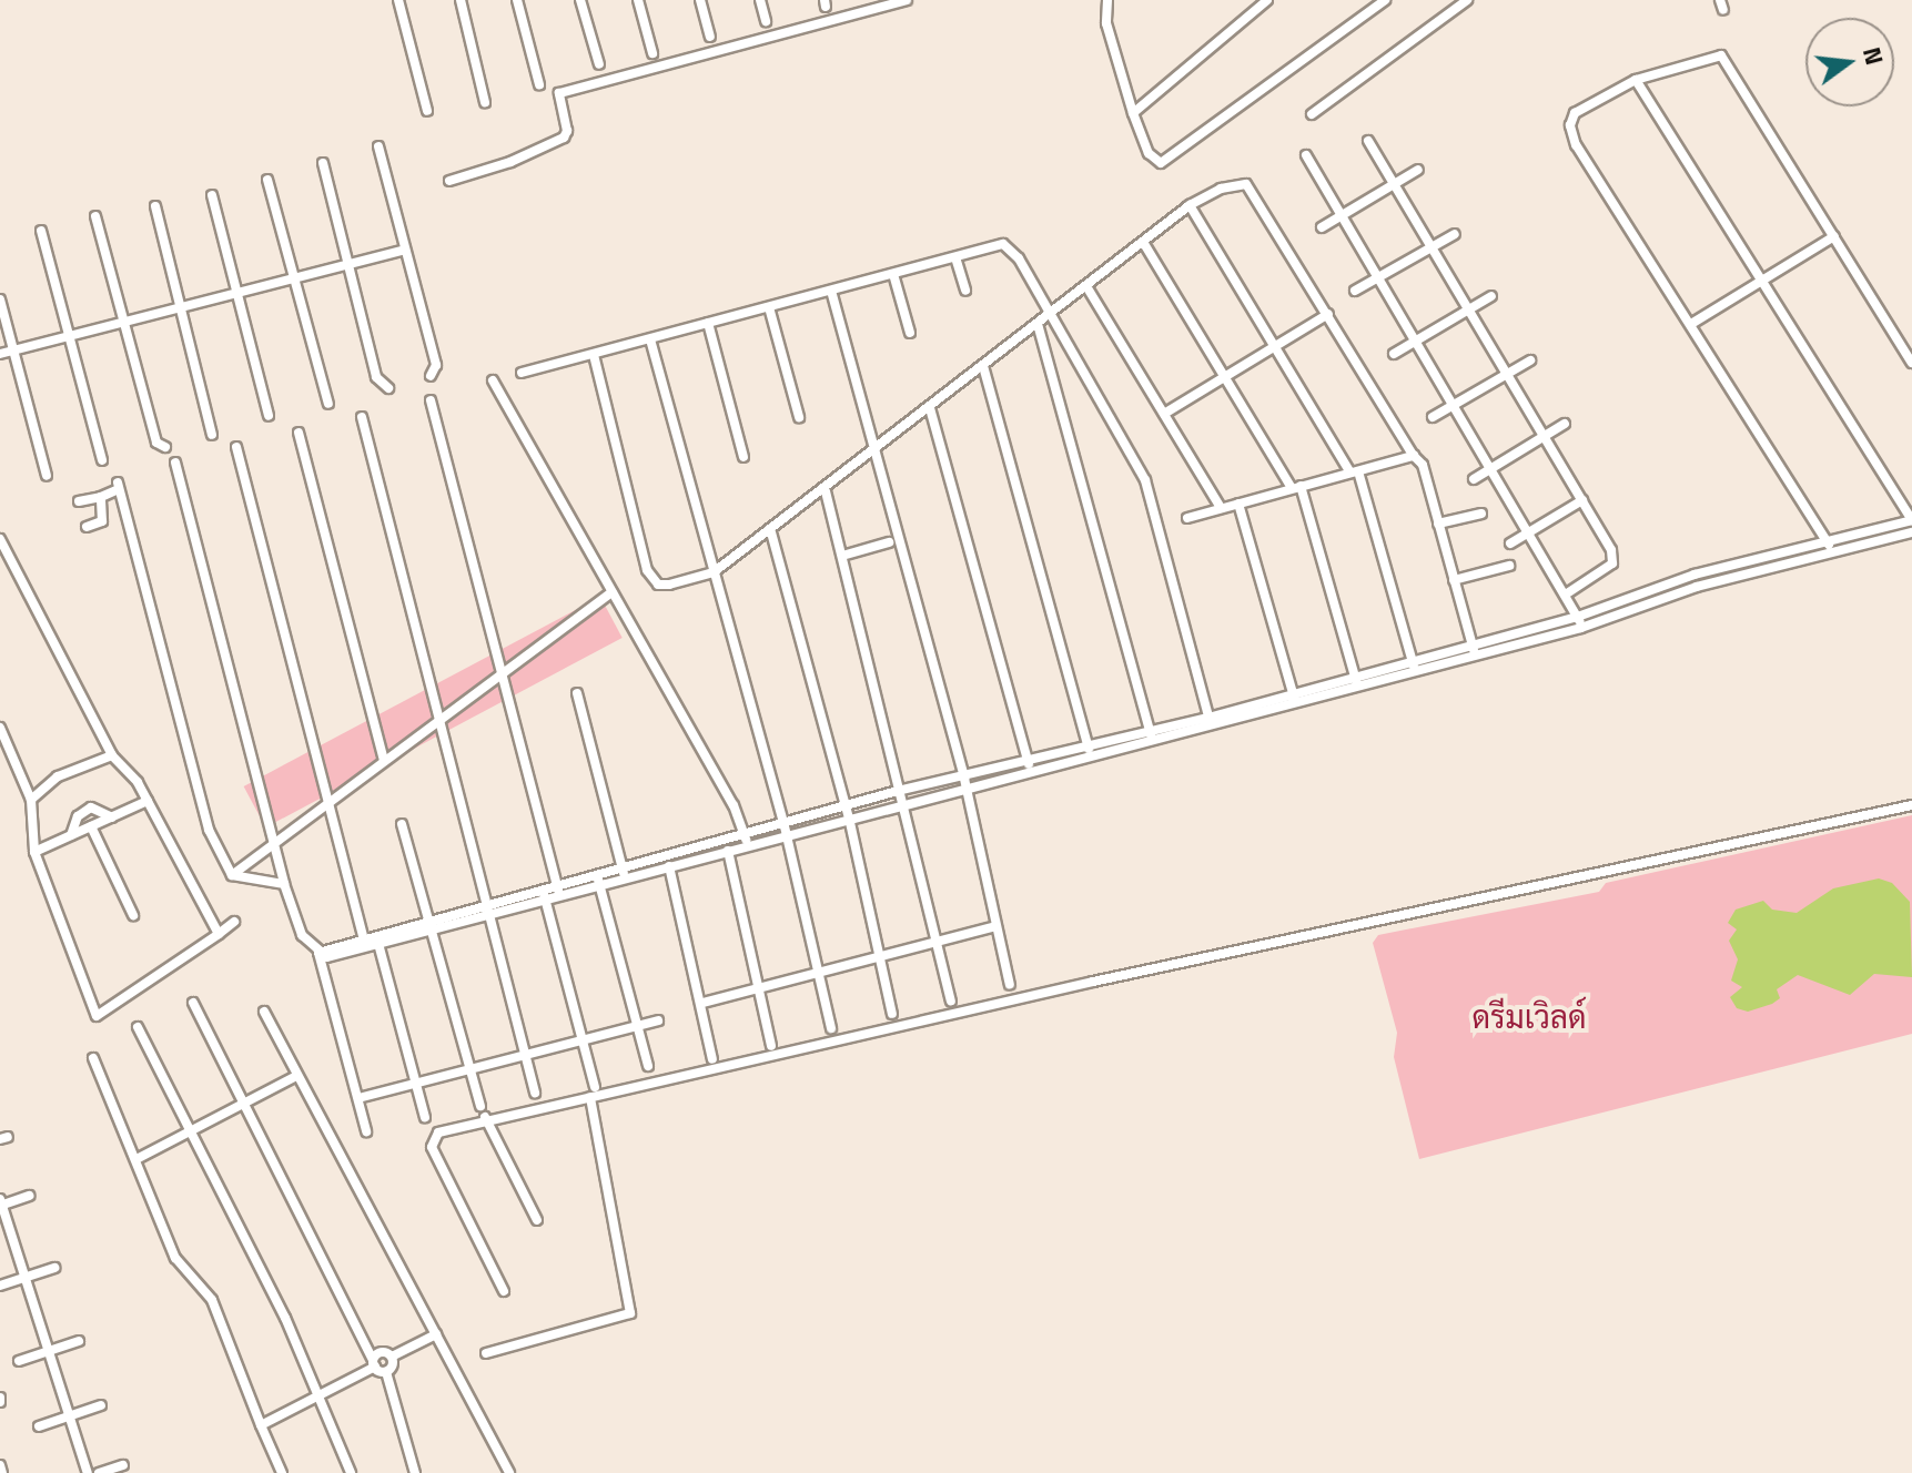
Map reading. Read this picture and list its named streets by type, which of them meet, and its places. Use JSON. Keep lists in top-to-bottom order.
{
  "parks": ["ดรีมเวิลด์"],
  "north": "right"
}
